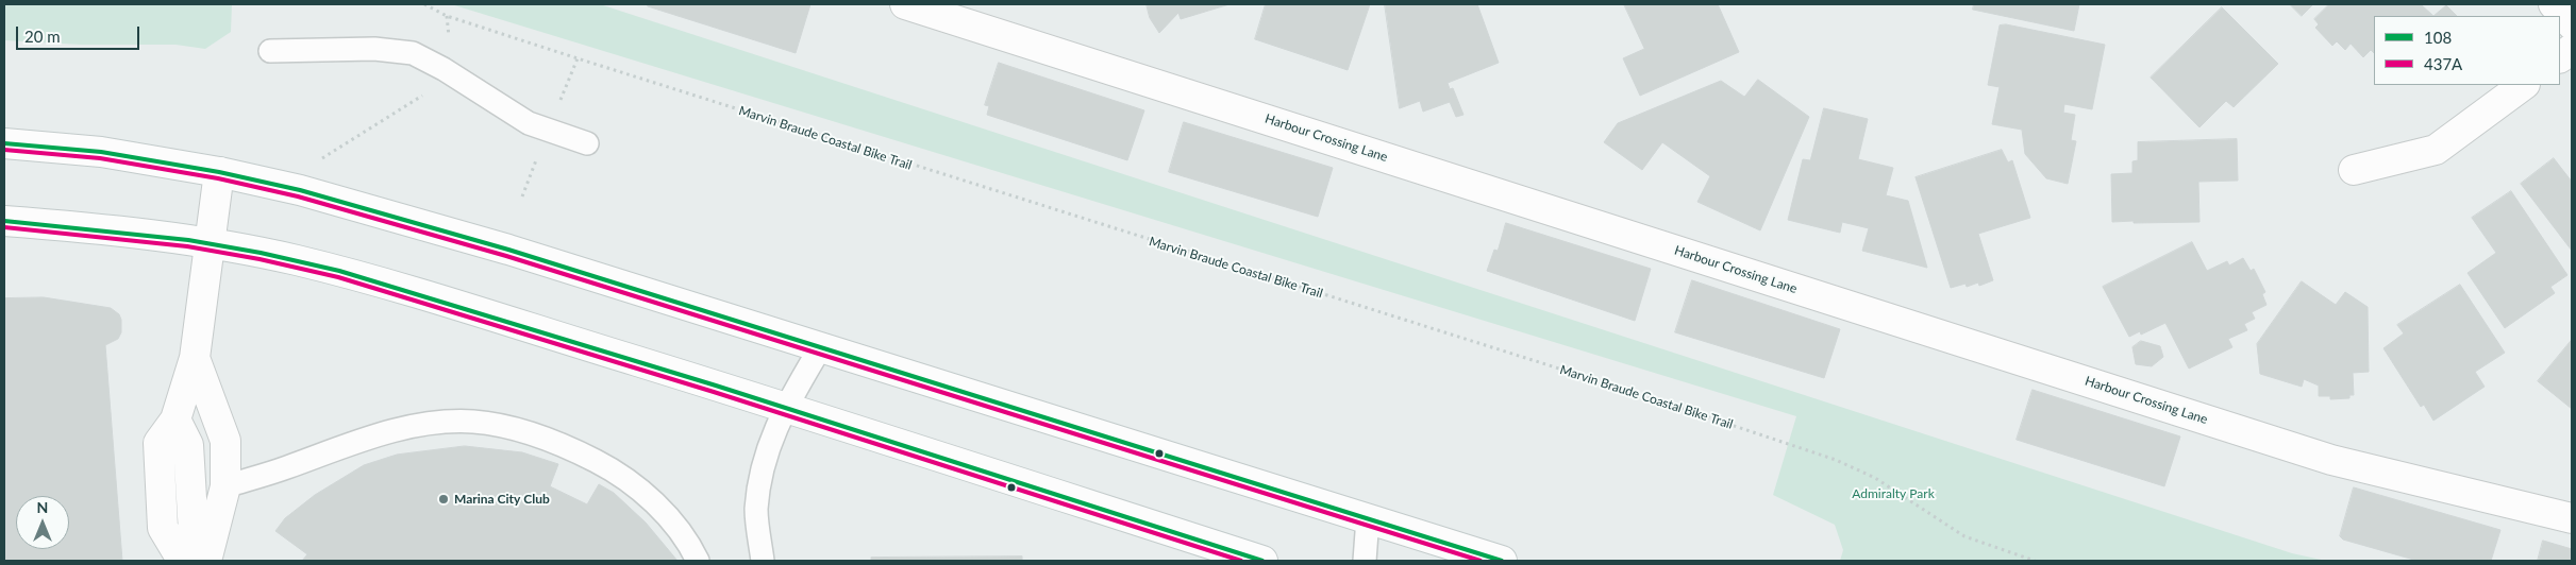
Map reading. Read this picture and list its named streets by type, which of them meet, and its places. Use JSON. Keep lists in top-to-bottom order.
{
  "streets": {
    "street": ["Harbour Crossing Lane"],
    "path": ["Marvin Braude Coastal Bike Trail"]
  },
  "parks": ["Admiralty Park"],
  "places": ["Marina City Club"],
  "lines": ["transit line 108", "transit line 437A"],
  "legend": ["108", "437A"],
  "scale_bar": "20 m",
  "north": "top"
}
